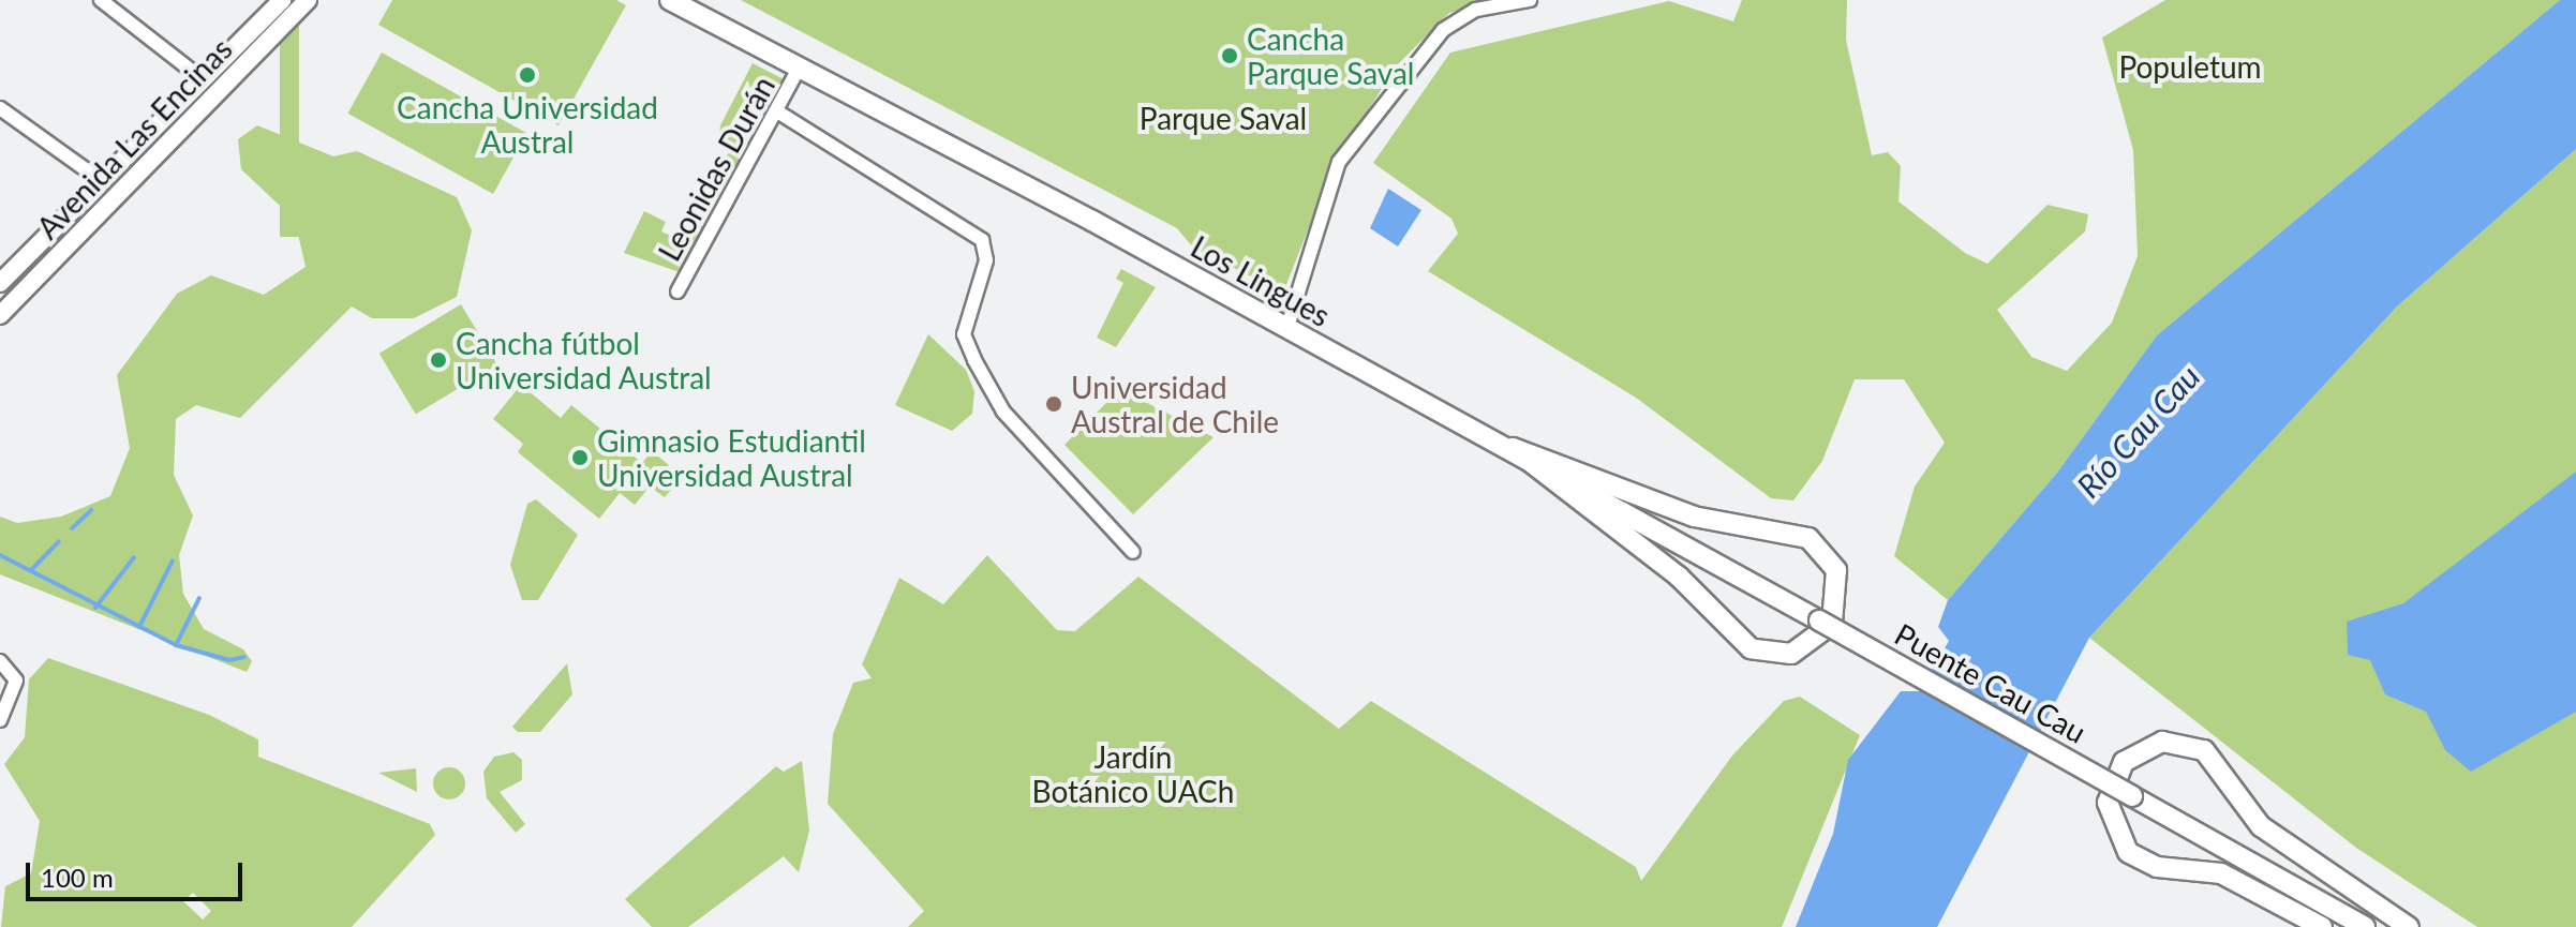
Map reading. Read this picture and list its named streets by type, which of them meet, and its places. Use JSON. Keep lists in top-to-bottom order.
{
  "streets": {
    "main road": ["Los Lingues", "Puente Cau Cau"],
    "street": ["Avenida Las Encinas", "Leonidas Durán"]
  },
  "crossings": [
    ["Leonidas Durán", "Los Lingues"],
    ["Los Lingues", "Puente Cau Cau"]
  ],
  "water": ["Río Cau Cau"],
  "parks": ["Populetum", "Parque Saval", "Jardín Botánico UACh"],
  "places": [
    "Cancha Parque Saval",
    "Cancha Universidad Austral",
    "Cancha fútbol Universidad Austral",
    "Universidad Austral de Chile",
    "Gimnasio Estudiantil Universidad Austral"
  ],
  "scale_bar": "100 m"
}
